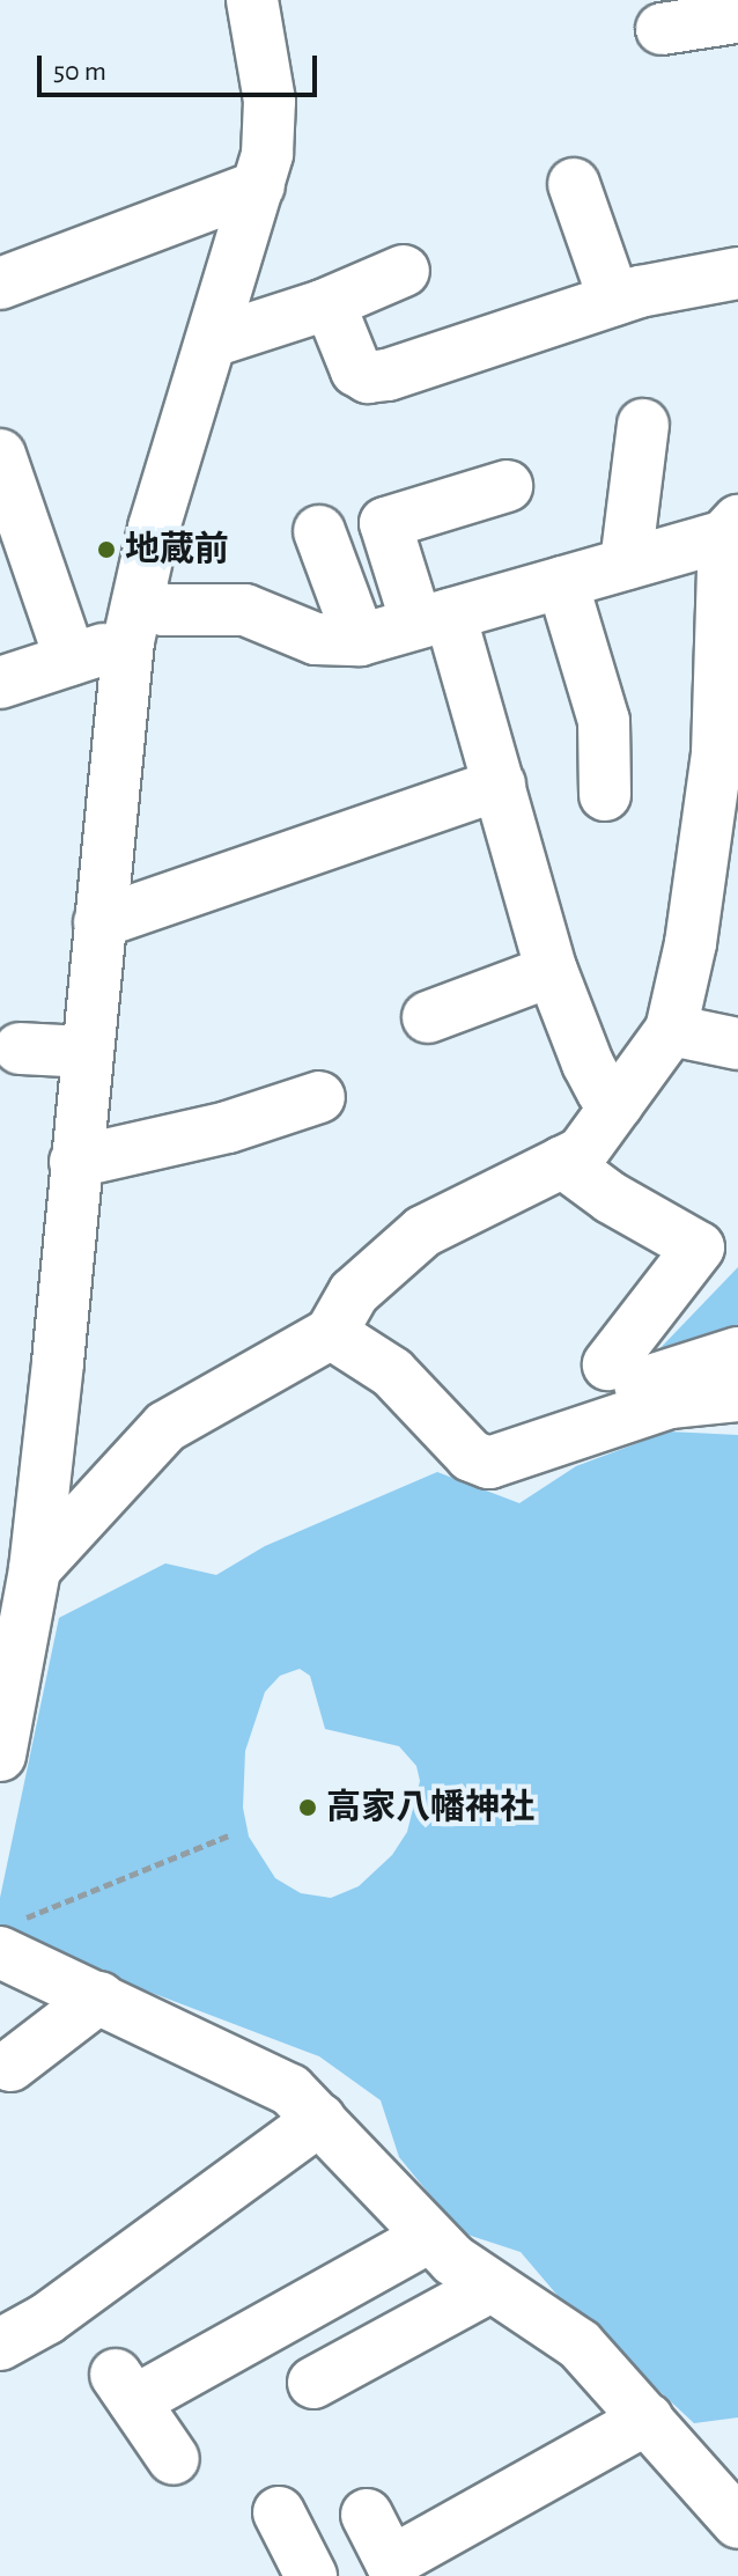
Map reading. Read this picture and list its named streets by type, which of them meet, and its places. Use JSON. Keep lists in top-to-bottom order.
{
  "places": ["地蔵前", "高家八幡神社"],
  "scale_bar": "50 m"
}
